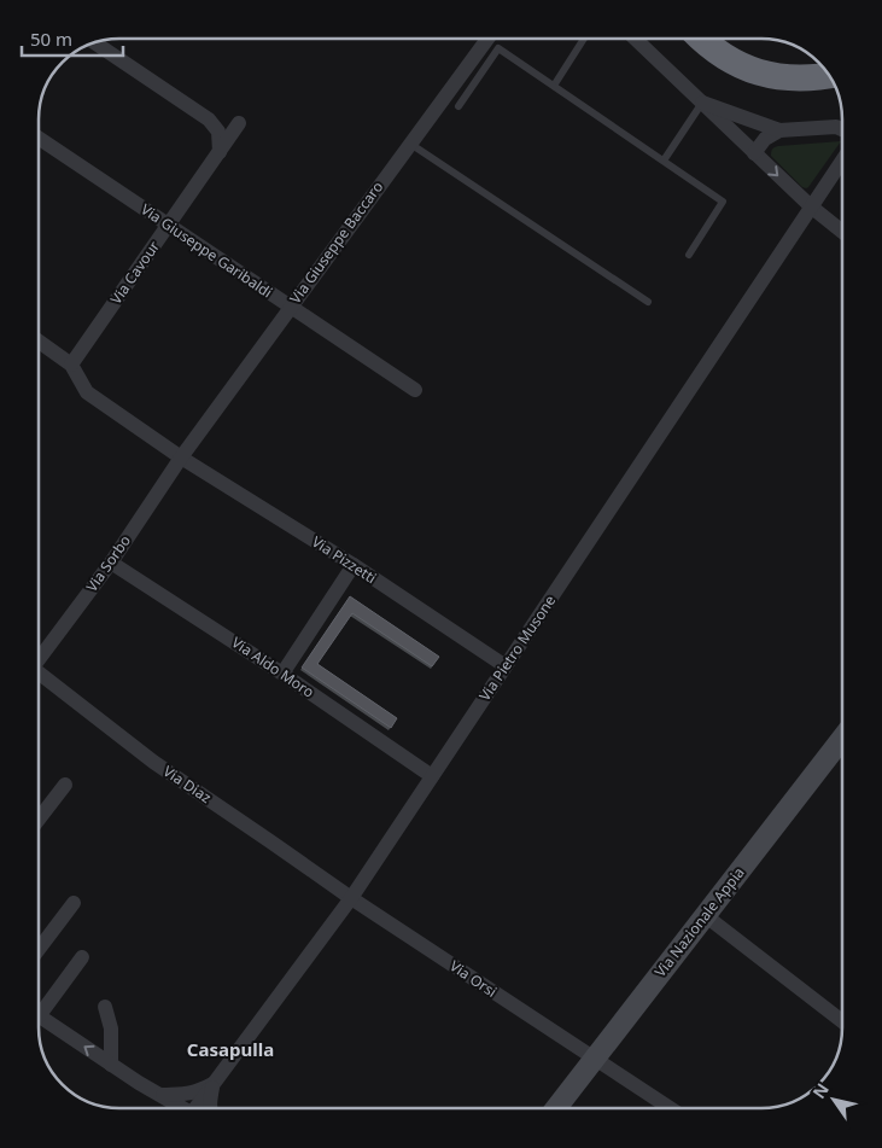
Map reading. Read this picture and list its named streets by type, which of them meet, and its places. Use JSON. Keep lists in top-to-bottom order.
{
  "streets": {
    "main road": ["Via Nazionale Appia"],
    "street": [
      "Via Giuseppe Baccaro",
      "Via Giuseppe Garibaldi",
      "Via Cavour",
      "Via Pizzetti",
      "Via Sorbo",
      "Via Pietro Musone",
      "Via Aldo Moro",
      "Via Diaz",
      "Via Orsi"
    ]
  },
  "crossings": [
    ["Via Giuseppe Baccaro", "Via Giuseppe Garibaldi"],
    ["Via Giuseppe Baccaro", "Via Pizzetti"],
    ["Via Giuseppe Baccaro", "Via Sorbo"],
    ["Via Giuseppe Garibaldi", "Via Cavour"],
    ["Via Cavour", "Via Pizzetti"],
    ["Via Pizzetti", "Via Sorbo"],
    ["Via Pizzetti", "Via Pietro Musone"],
    ["Via Sorbo", "Via Aldo Moro"],
    ["Via Pietro Musone", "Via Aldo Moro"],
    ["Via Pietro Musone", "Via Diaz"],
    ["Via Pietro Musone", "Via Orsi"],
    ["Via Diaz", "Via Orsi"],
    ["Via Nazionale Appia", "Via Orsi"]
  ],
  "districts": ["Casapulla"],
  "scale_bar": "50 m",
  "north": "top left"
}
